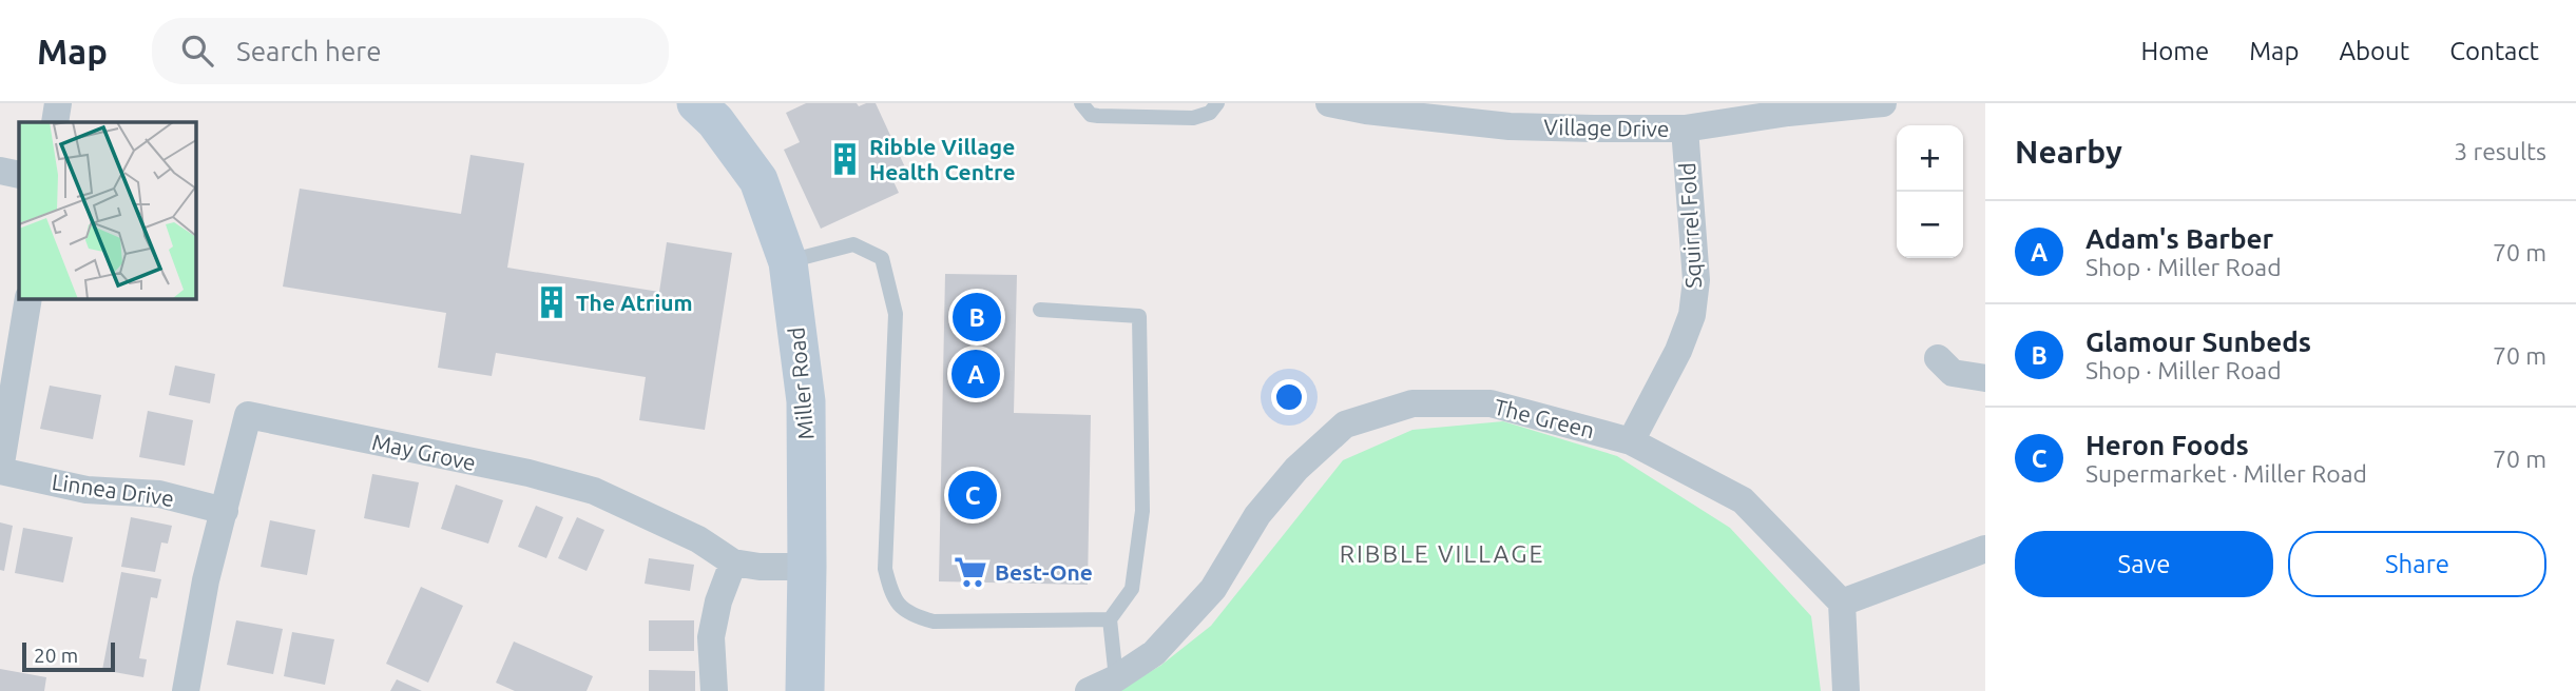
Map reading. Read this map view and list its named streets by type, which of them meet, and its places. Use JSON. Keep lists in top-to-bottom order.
{
  "streets": {
    "street": [
      "Village Drive",
      "Squirrel Fold",
      "Miller Road",
      "The Green",
      "May Grove",
      "Linnea Drive"
    ]
  },
  "crossings": [
    ["Village Drive", "Squirrel Fold"],
    ["Squirrel Fold", "The Green"],
    ["May Grove", "Linnea Drive"]
  ],
  "districts": ["RIBBLE VILLAGE"],
  "places": {
    "building": ["Ribble Village Health Centre", "The Atrium"],
    "supermarket": ["Best-One"]
  },
  "scale_bar": "20 m",
  "page": {
    "header": "Map",
    "search": "Search here",
    "nav": [
      "Home",
      "Map",
      "About",
      "Contact"
    ],
    "heading": ["Nearby", "3 results"],
    "map_buttons": ["+", "−"],
    "list": [
      {
        "mark": "A",
        "name": "Adam's Barber",
        "note": "Shop · Miller Road",
        "value": "70 m"
      },
      {
        "mark": "B",
        "name": "Glamour Sunbeds",
        "note": "Shop · Miller Road",
        "value": "70 m"
      },
      {
        "mark": "C",
        "name": "Heron Foods",
        "note": "Supermarket · Miller Road",
        "value": "70 m"
      }
    ],
    "pins": ["B", "A", "C"],
    "buttons": ["Save", "Share"],
    "scale": "20 m"
  }
}
